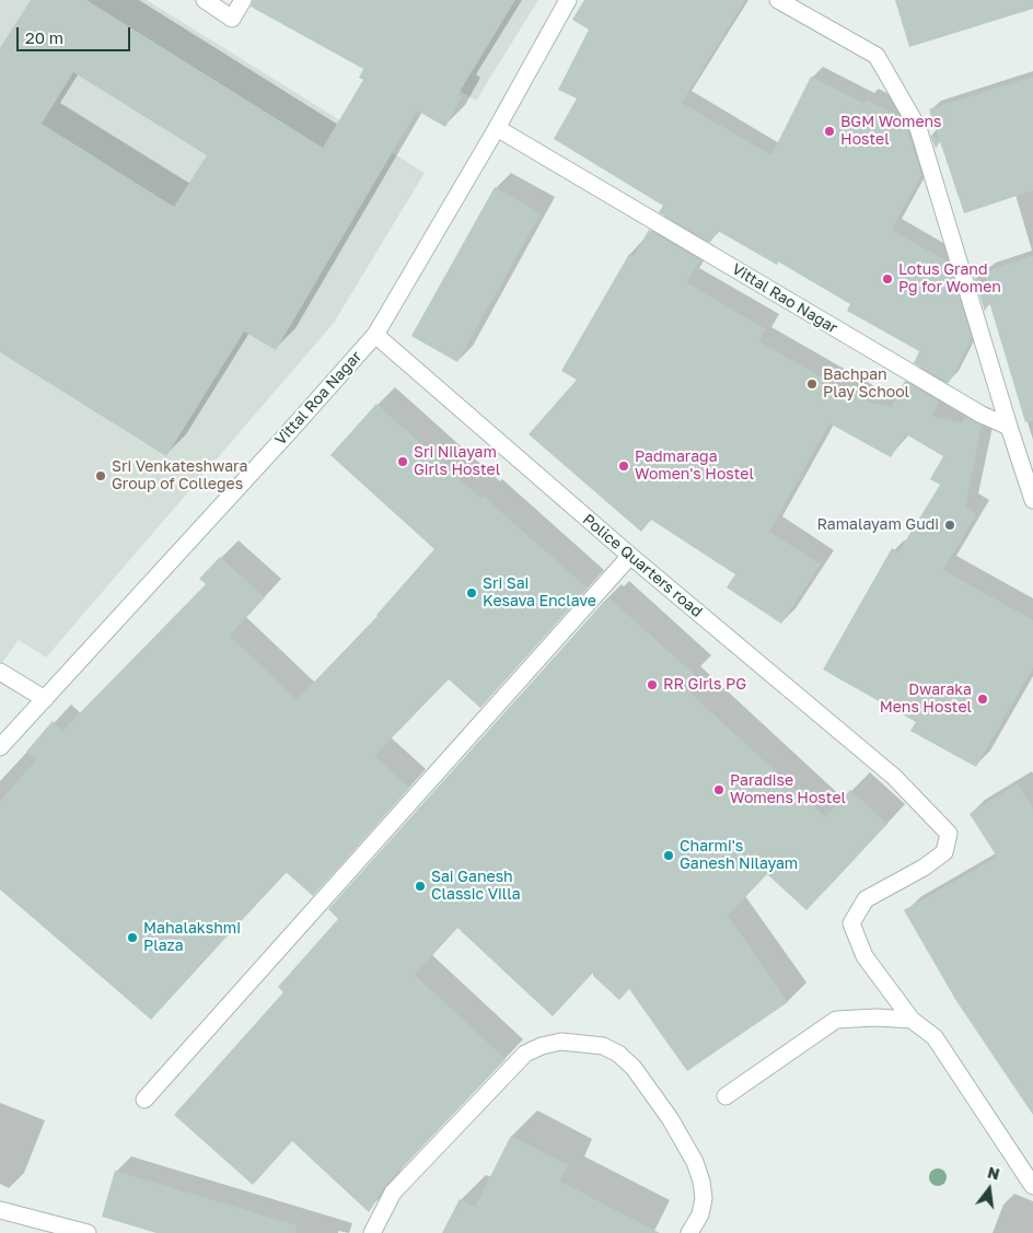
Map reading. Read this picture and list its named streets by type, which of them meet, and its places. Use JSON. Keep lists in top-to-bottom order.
{
  "streets": {
    "street": ["Vittal Rao Nagar", "Vittal Roa Nagar", "Police Quarters road"]
  },
  "crossings": [
    ["Vittal Rao Nagar", "Vittal Roa Nagar"],
    ["Vittal Roa Nagar", "Police Quarters road"]
  ],
  "places": [
    "BGM Womens Hostel",
    "Lotus Grand Pg for Women",
    "Bachpan Play School",
    "Sri Nilayam Girls Hostel",
    "Padmaraga Women's Hostel",
    "Sri Venkateshwara Group of Colleges",
    "Ramalayam Gudi",
    "Sri Sai Kesava Enclave",
    "RR Girls PG",
    "Dwaraka Mens Hostel",
    "Paradise Womens Hostel",
    "Charmi's Ganesh Nilayam",
    "Sai Ganesh Classic Villa",
    "Mahalakshmi Plaza"
  ],
  "scale_bar": "20 m",
  "north": "top"
}
